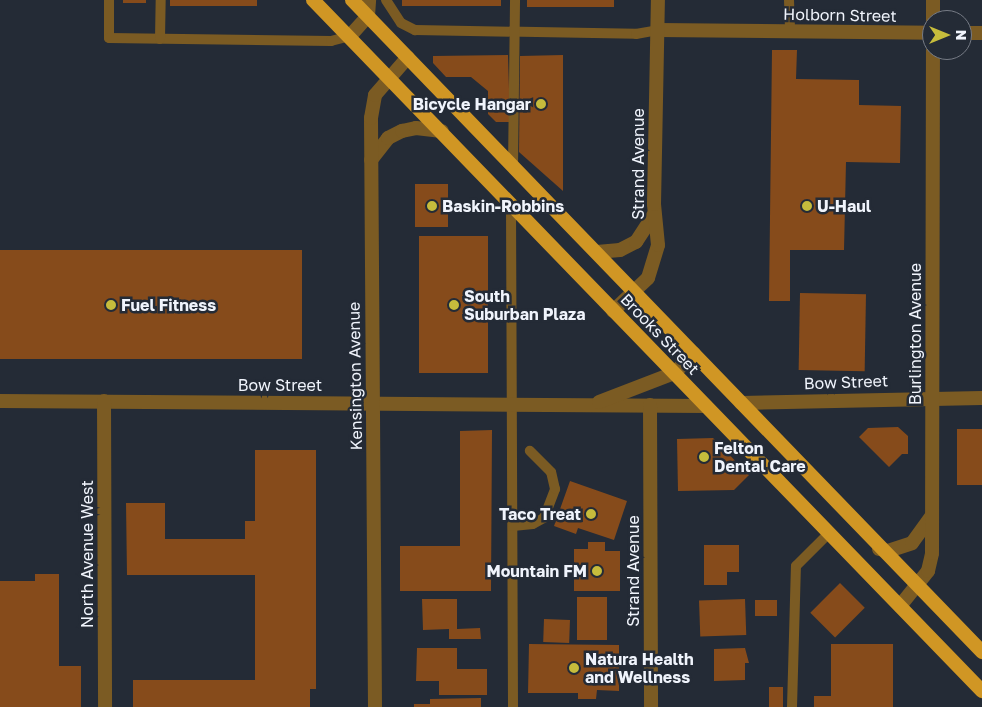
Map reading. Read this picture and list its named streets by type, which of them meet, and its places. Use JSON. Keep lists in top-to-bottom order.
{
  "streets": {
    "highway": ["Brooks Street"],
    "street": [
      "Holborn Street",
      "Strand Avenue",
      "Burlington Avenue",
      "Kensington Avenue",
      "Bow Street",
      "North Avenue West"
    ]
  },
  "crossings": [
    ["Holborn Street", "Strand Avenue"],
    ["Strand Avenue", "Brooks Street"],
    ["Strand Avenue", "Bow Street"],
    ["Brooks Street", "Burlington Avenue"],
    ["Brooks Street", "Kensington Avenue"],
    ["Brooks Street", "Bow Street"],
    ["Burlington Avenue", "Bow Street"],
    ["Kensington Avenue", "Bow Street"],
    ["Bow Street", "North Avenue West"]
  ],
  "places": [
    "Bicycle Hangar",
    "Baskin-Robbins",
    "U-Haul",
    "Fuel Fitness",
    "South Suburban Plaza",
    "Felton Dental Care",
    "Taco Treat",
    "Mountain FM",
    "Natura Health and Wellness"
  ],
  "north": "right"
}
